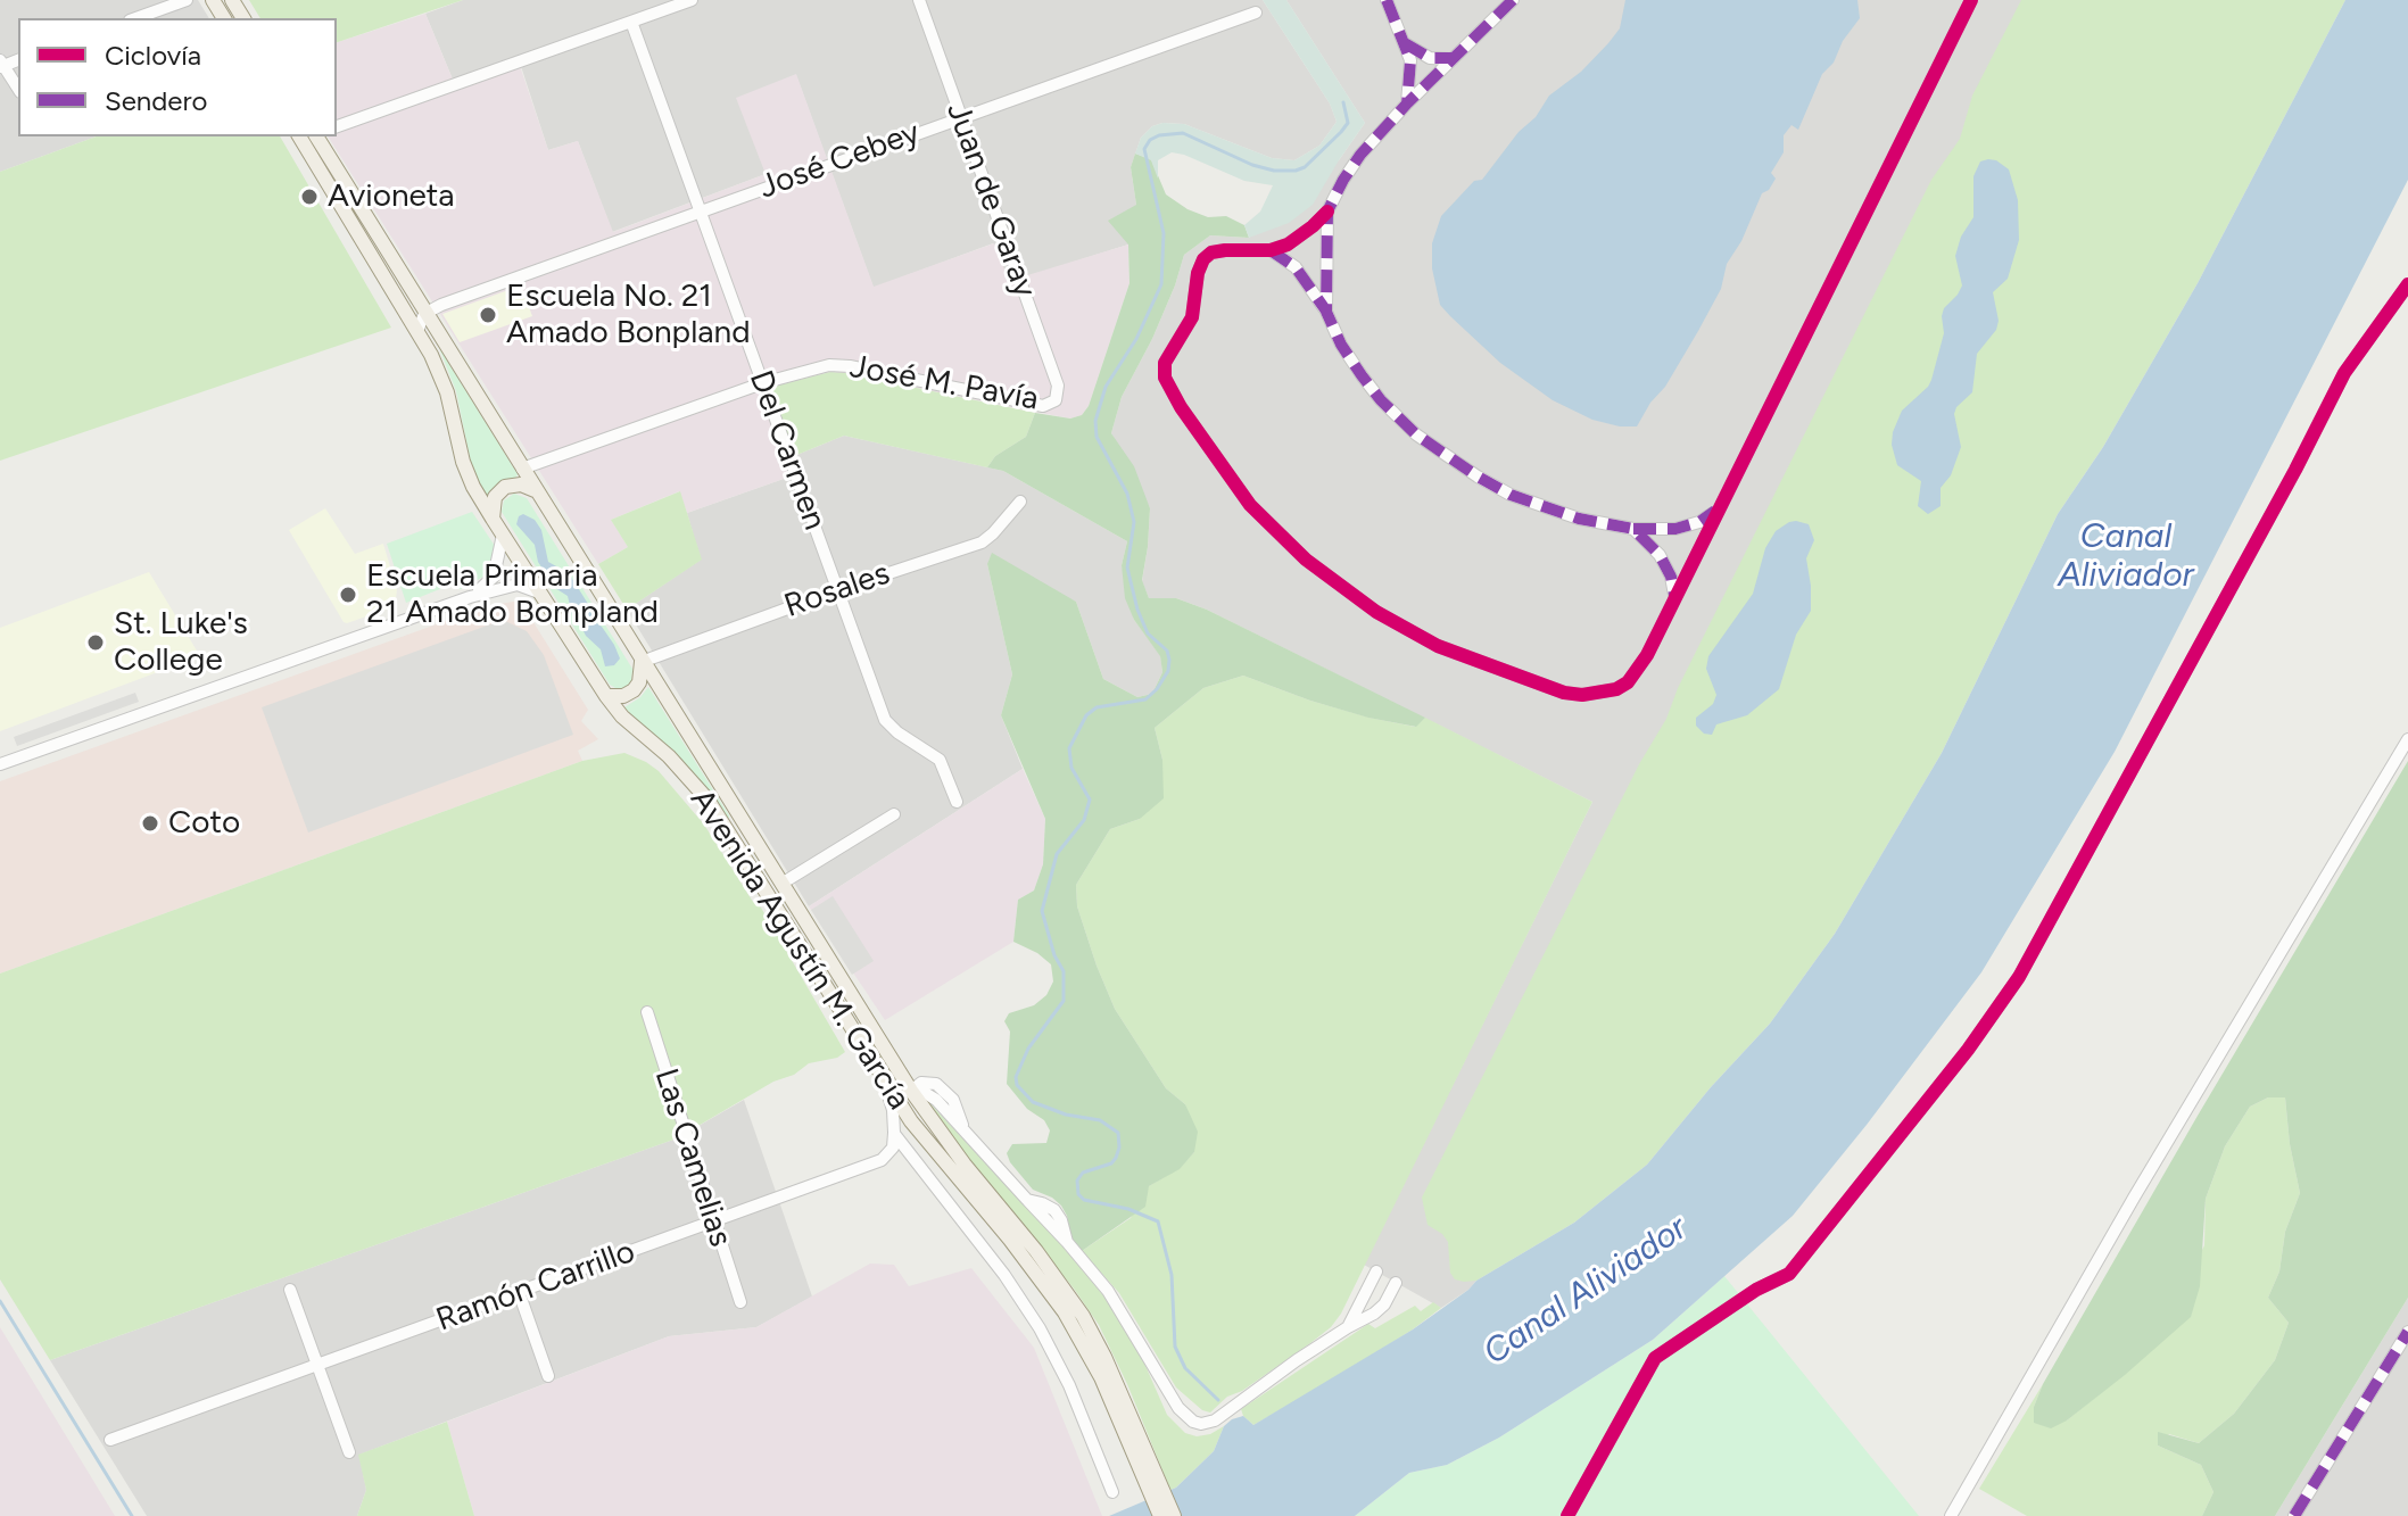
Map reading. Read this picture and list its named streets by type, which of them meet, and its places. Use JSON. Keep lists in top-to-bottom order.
{
  "streets": {
    "main road": ["Avenida Agustín M. García"],
    "street": [
      "José Cebey",
      "Juan de Garay",
      "José M. Pavía",
      "Del Carmen",
      "Rosales",
      "Las Camelias",
      "Ramón Carrillo"
    ]
  },
  "crossings": [
    ["José Cebey", "Juan de Garay"],
    ["José Cebey", "Del Carmen"],
    ["José Cebey", "Avenida Agustín M. García"],
    ["Juan de Garay", "José M. Pavía"],
    ["José M. Pavía", "Del Carmen"],
    ["José M. Pavía", "Avenida Agustín M. García"],
    ["Del Carmen", "Rosales"],
    ["Rosales", "Avenida Agustín M. García"],
    ["Las Camelias", "Ramón Carrillo"]
  ],
  "water": ["Canal Aliviador"],
  "places": [
    "Avioneta",
    "Escuela No. 21 Amado Bonpland",
    "Escuela Primaria 21 Amado Bompland",
    "St. Luke's College",
    "Coto"
  ],
  "legend": ["Ciclovía", "Sendero"]
}
